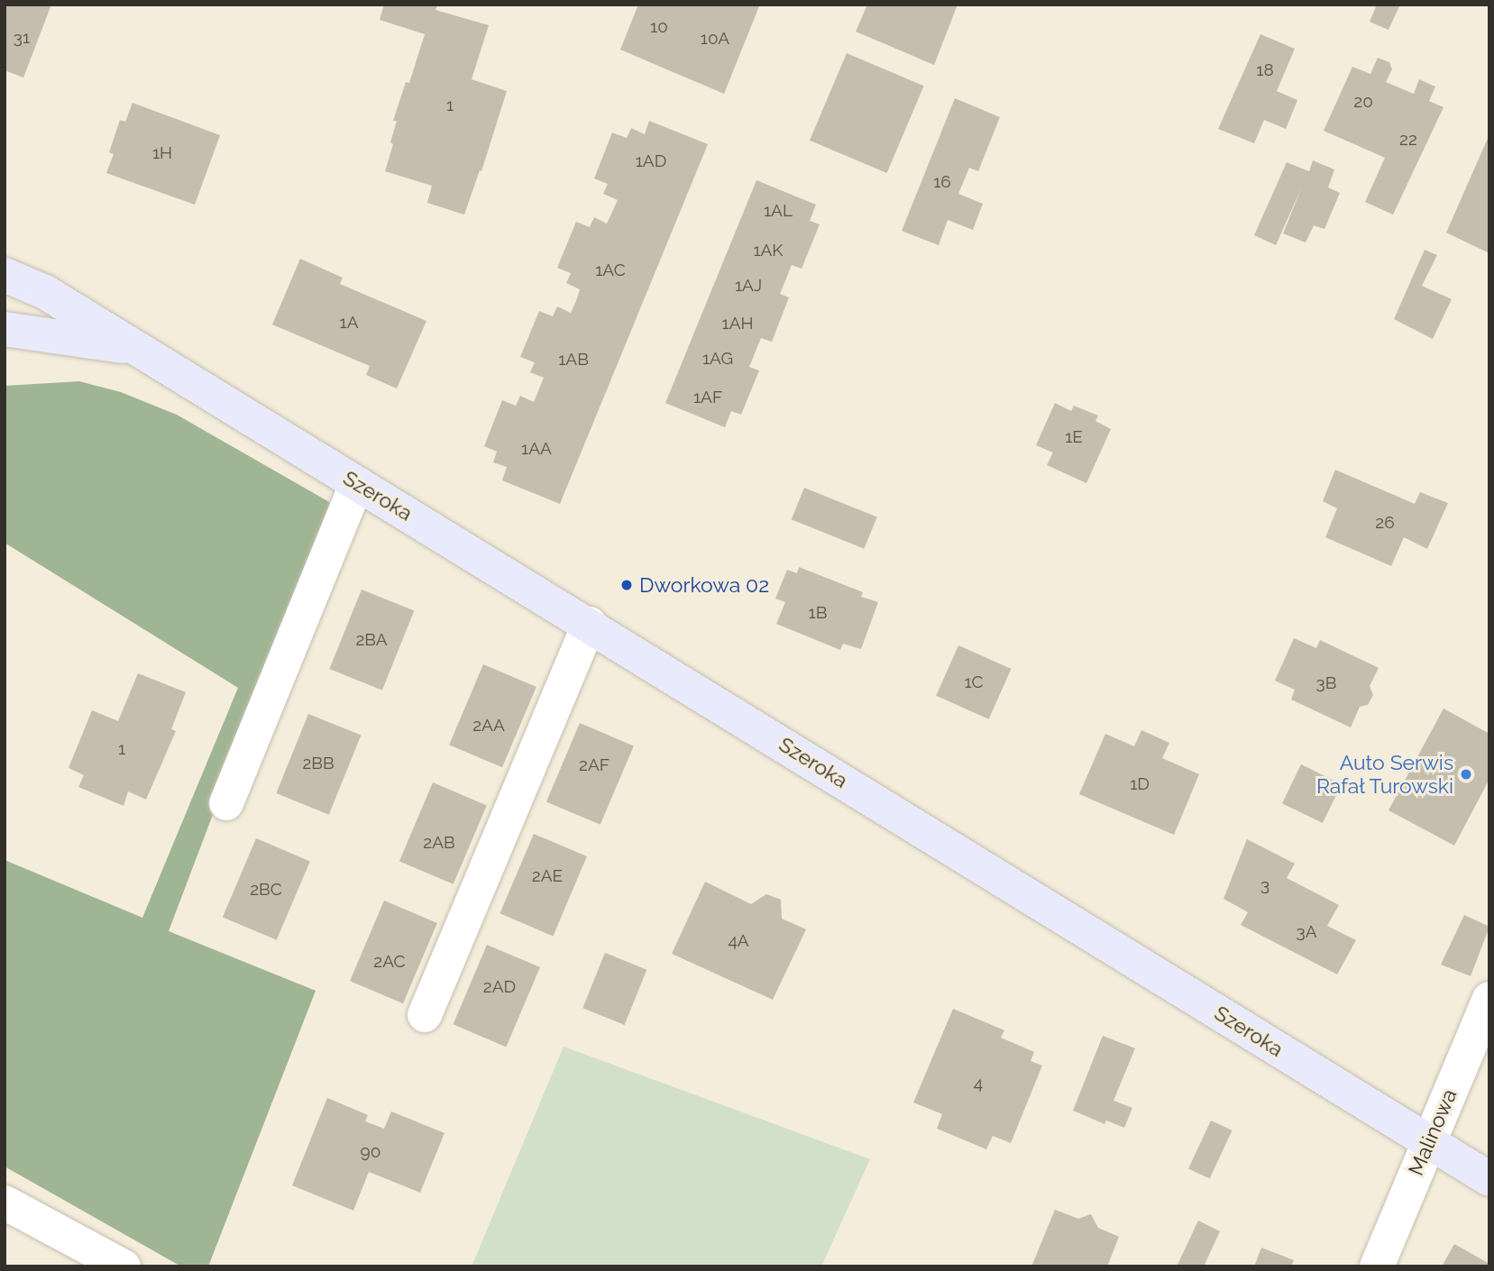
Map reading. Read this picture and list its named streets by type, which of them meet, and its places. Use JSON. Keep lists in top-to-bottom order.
{
  "streets": {
    "street": ["Szeroka", "Malinowa"]
  },
  "crossings": [
    ["Szeroka", "Malinowa"]
  ],
  "places": ["Dworkowa 02", "Auto Serwis Rafał Turowski"],
  "house_numbers": [
    "10",
    "31",
    "10A",
    "18",
    "20",
    "1",
    "22",
    "1H",
    "1AD",
    "16",
    "1AL",
    "1AK",
    "1AC",
    "1AJ",
    "1A",
    "1AH",
    "1AG",
    "1AB",
    "1AF",
    "1E",
    "1AA",
    "26",
    "1B",
    "2BA",
    "1C",
    "3B",
    "2AA",
    "1",
    "2BB",
    "2AF",
    "1D",
    "2AB",
    "2AE",
    "3",
    "2BC",
    "3A",
    "4A",
    "2AC",
    "2AD",
    "4",
    "90"
  ]
}
